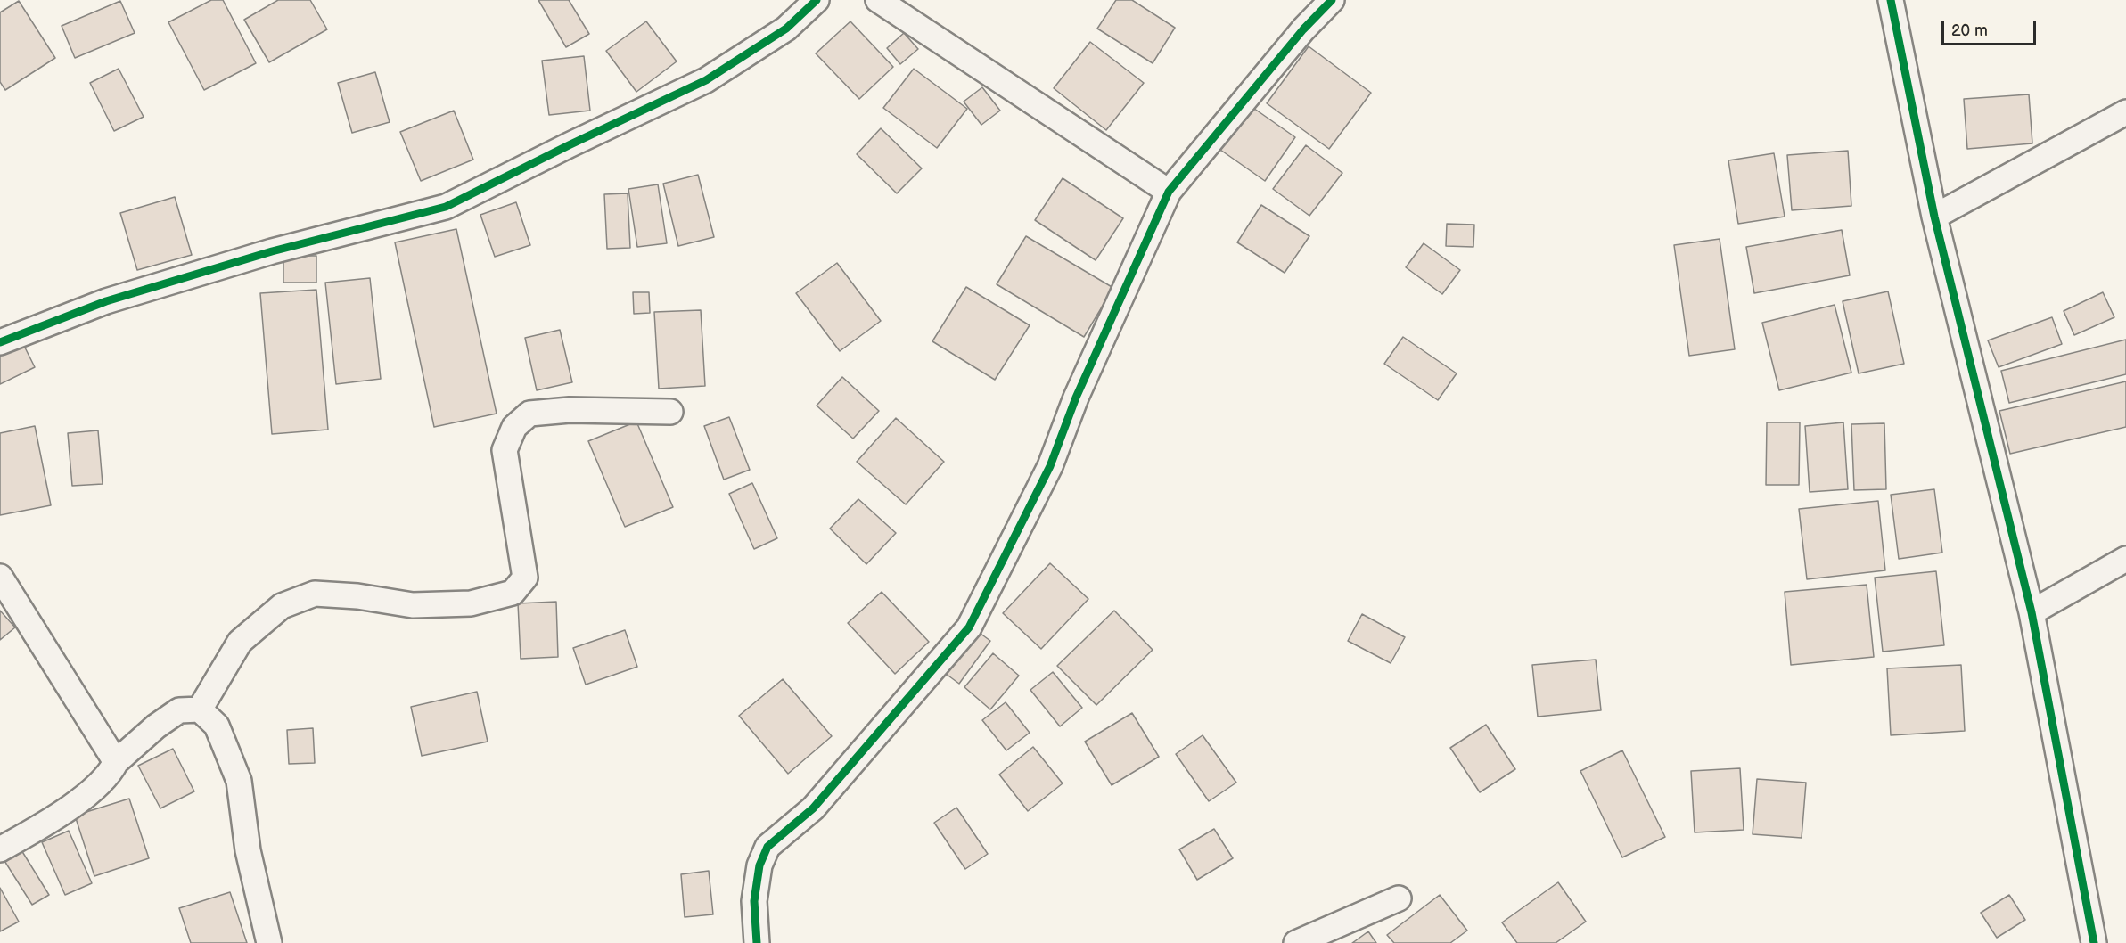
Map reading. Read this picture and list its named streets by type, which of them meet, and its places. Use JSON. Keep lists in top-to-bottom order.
{
  "scale_bar": "20 m"
}
